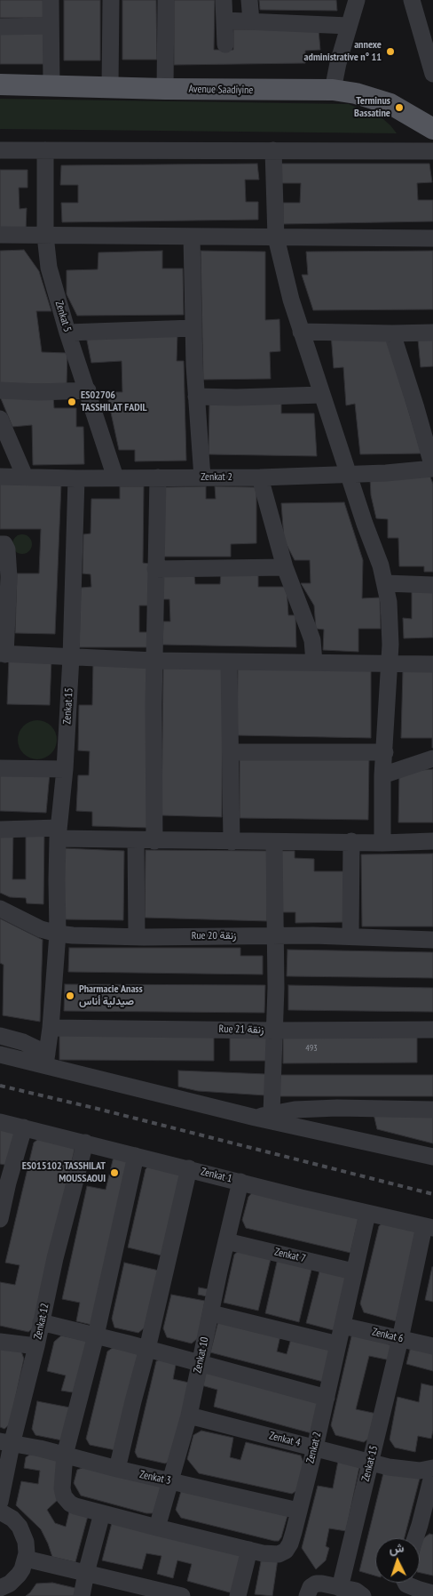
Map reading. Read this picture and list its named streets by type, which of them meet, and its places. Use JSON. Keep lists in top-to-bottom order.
{
  "streets": {
    "main road": ["Avenue Saadiyine"],
    "street": [
      "Zenkat 5",
      "Zenkat 2",
      "Zenkat 15",
      "Rue 20 زنقة",
      "Rue 21 زنقة",
      "Zenkat 1",
      "Zenkat 7",
      "Zenkat 12",
      "Zenkat 6",
      "Zenkat 10",
      "Zenkat 4",
      "Zenkat 3"
    ]
  },
  "crossings": [
    ["Zenkat 5", "Zenkat 2"],
    ["Zenkat 2", "Zenkat 15"],
    ["Zenkat 2", "Zenkat 1"],
    ["Zenkat 2", "Zenkat 7"],
    ["Zenkat 2", "Zenkat 6"],
    ["Zenkat 2", "Zenkat 10"],
    ["Zenkat 2", "Zenkat 4"],
    ["Zenkat 2", "Zenkat 3"],
    ["Zenkat 15", "Rue 20 زنقة"],
    ["Zenkat 15", "Rue 21 زنقة"],
    ["Zenkat 15", "Zenkat 1"],
    ["Zenkat 15", "Zenkat 6"],
    ["Zenkat 15", "Zenkat 4"],
    ["Zenkat 1", "Zenkat 12"],
    ["Zenkat 1", "Zenkat 10"],
    ["Zenkat 7", "Zenkat 10"],
    ["Zenkat 12", "Zenkat 3"],
    ["Zenkat 10", "Zenkat 4"],
    ["Zenkat 10", "Zenkat 3"]
  ],
  "places": [
    "annexe administrative n° 11",
    "Terminus Bassatine",
    "ES02706 TASSHILAT FADIL",
    "Pharmacie Anass صيدلية أناس",
    "ES015102 TASSHILAT MOUSSAOUI"
  ],
  "house_numbers": ["493"],
  "north": "top"
}
